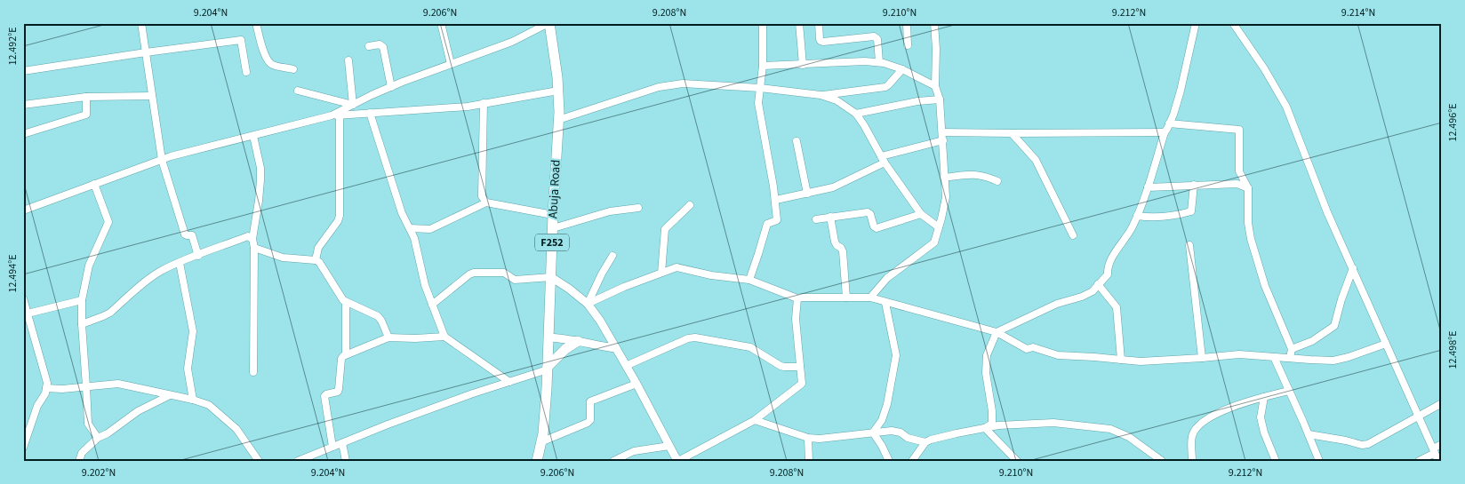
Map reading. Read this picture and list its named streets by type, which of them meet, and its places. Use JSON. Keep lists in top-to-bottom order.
{
  "streets": {
    "main road": ["Abuja Road", "F252"]
  },
  "coordinates": [
    "9.204°N",
    "9.206°N",
    "9.208°N",
    "9.210°N",
    "9.212°N",
    "9.214°N",
    "12.492°E",
    "12.496°E",
    "12.494°E",
    "12.498°E",
    "9.202°N"
  ]
}
